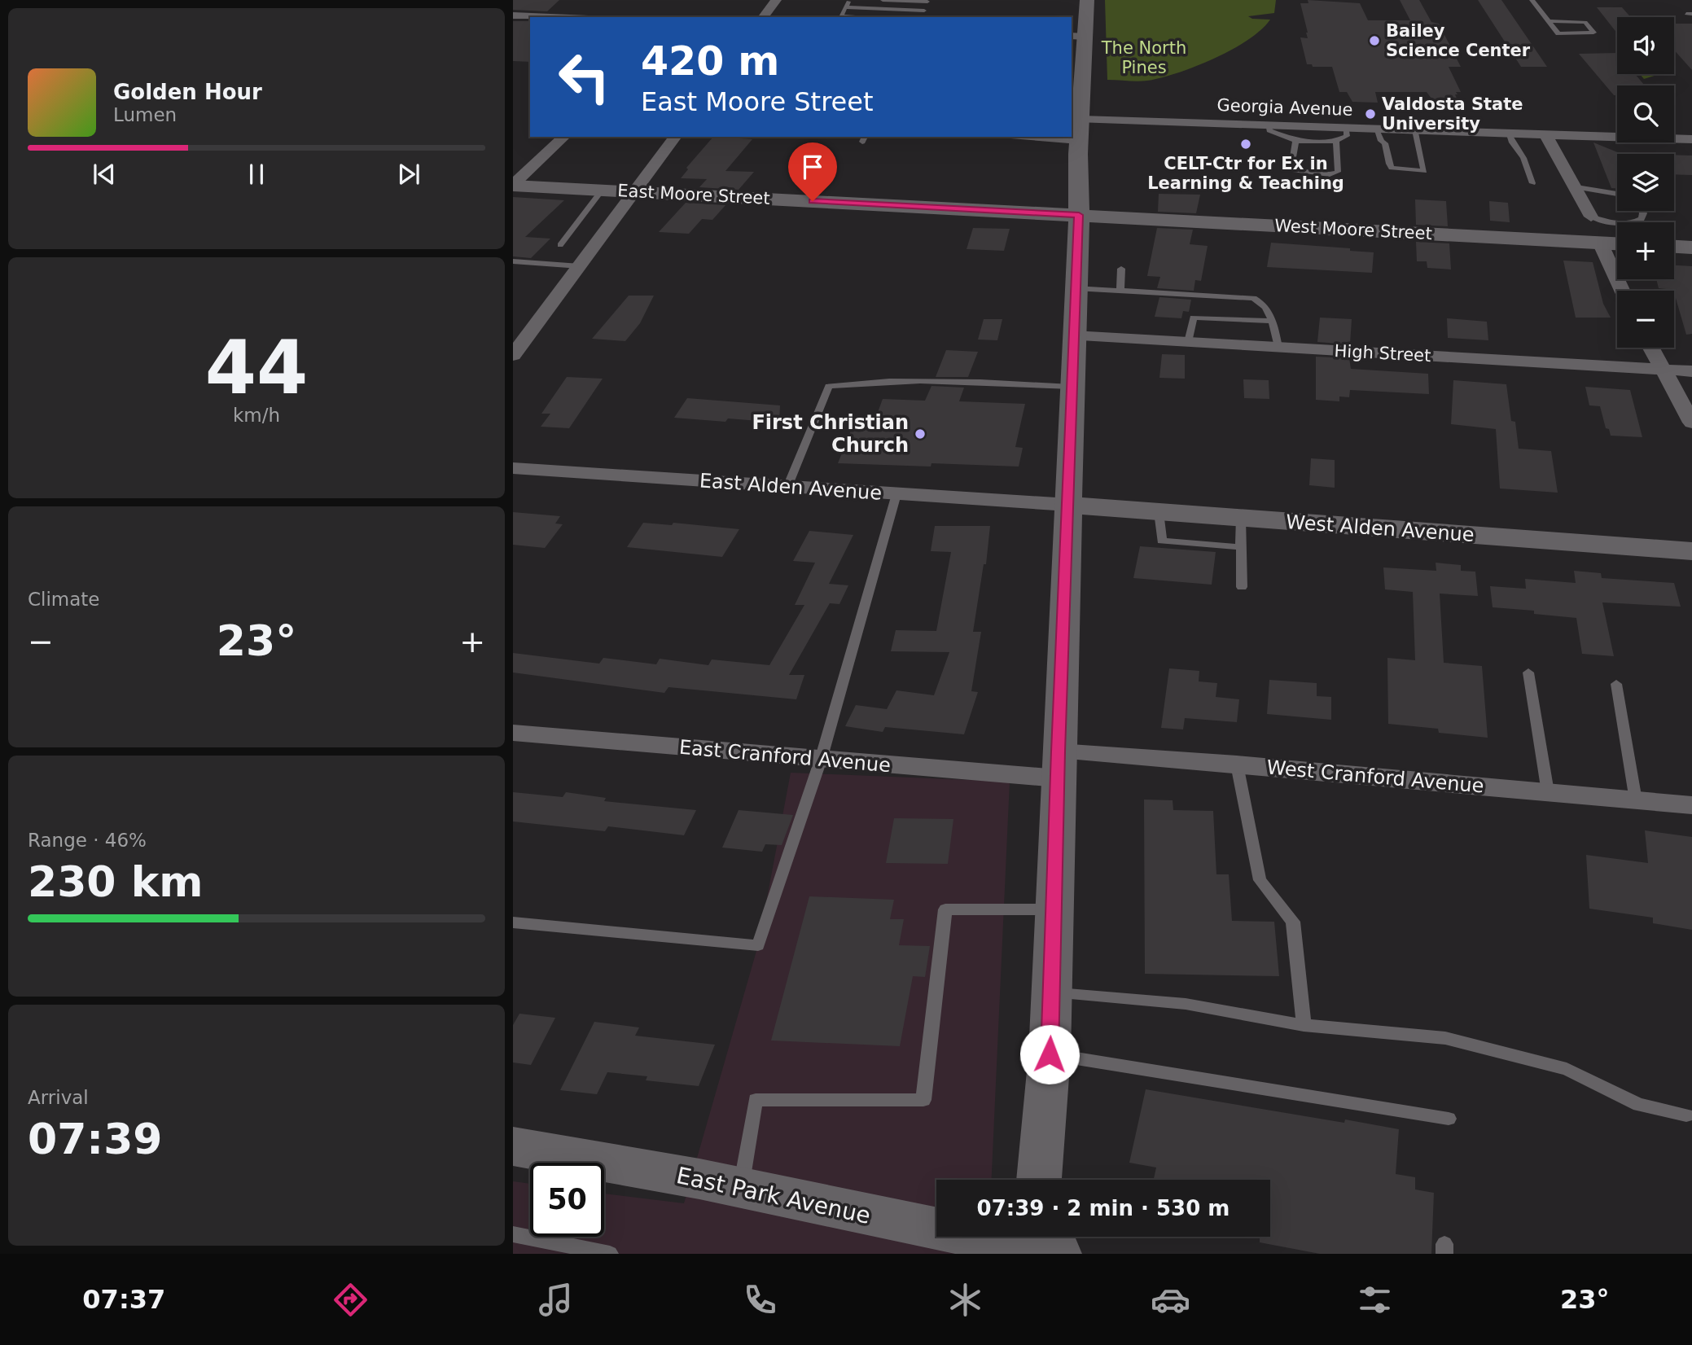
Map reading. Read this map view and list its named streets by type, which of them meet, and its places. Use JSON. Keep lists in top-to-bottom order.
{
  "streets": {
    "main road": [
      "East Moore Street",
      "West Moore Street",
      "West Alden Avenue",
      "East Park Avenue"
    ],
    "street": [
      "Georgia Avenue",
      "High Street",
      "East Alden Avenue",
      "East Cranford Avenue",
      "West Cranford Avenue"
    ]
  },
  "crossings": [
    ["East Moore Street", "West Moore Street"],
    ["East Alden Avenue", "West Alden Avenue"],
    ["East Cranford Avenue", "West Cranford Avenue"]
  ],
  "parks": ["The North Pines"],
  "places": [
    "Bailey Science Center",
    "Valdosta State University",
    "CELT-Ctr for Ex in Learning & Teaching",
    "First Christian Church"
  ],
  "page": {
    "map_buttons": ["+", "−"],
    "turn": ["420 m", "East Moore Street"],
    "song": ["Golden Hour", "Lumen"],
    "tile": [
      ["44", "km/h"],
      "Climate",
      ["Range · 46%", "230 km"],
      ["Arrival", "07:39"]
    ],
    "heat": ["−", "23°", "+"],
    "limit": "50",
    "trip": "07:39 · 2 min · 530 m",
    "tabs": ["07:37", "23°"]
  }
}
